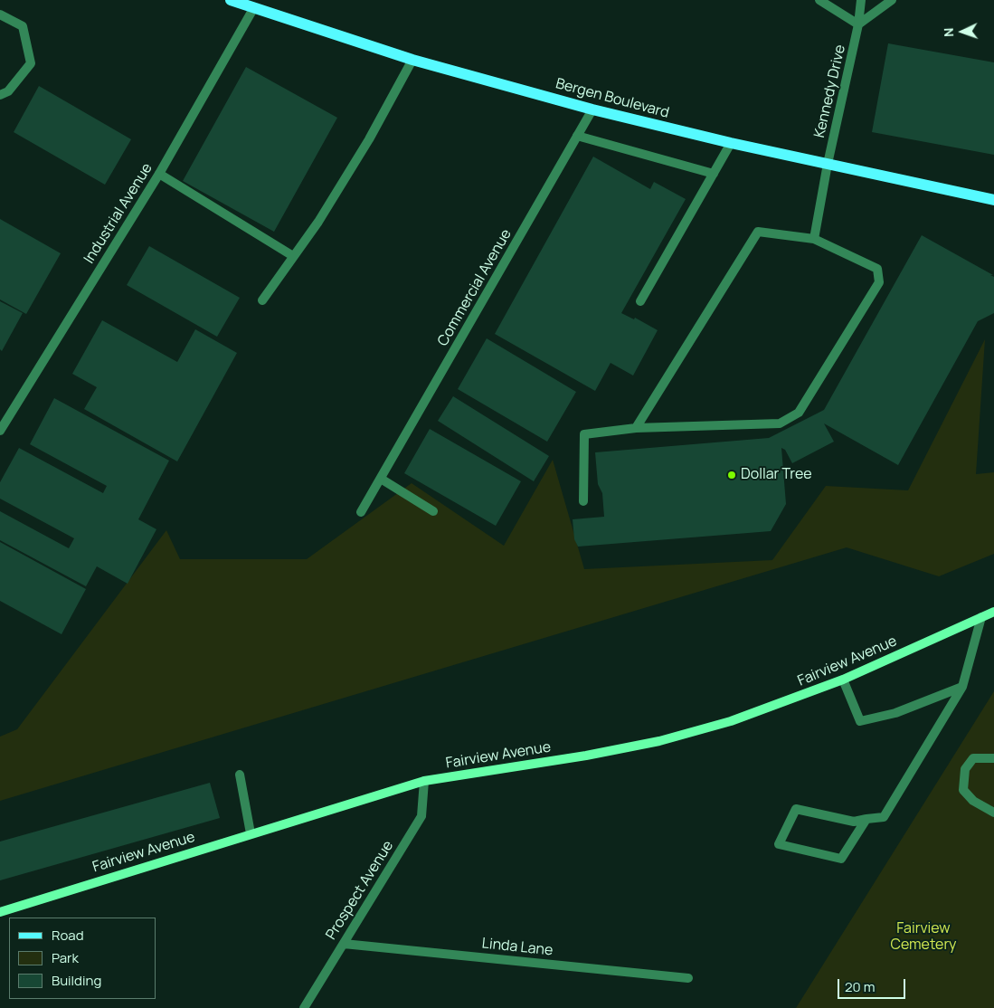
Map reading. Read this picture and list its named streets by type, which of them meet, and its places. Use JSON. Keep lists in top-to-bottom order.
{
  "streets": {
    "main road": ["Bergen Boulevard", "Fairview Avenue"],
    "street": [
      "Kennedy Drive",
      "Industrial Avenue",
      "Commercial Avenue",
      "Prospect Avenue",
      "Linda Lane"
    ]
  },
  "crossings": [
    ["Kennedy Drive", "Bergen Boulevard"],
    ["Bergen Boulevard", "Industrial Avenue"],
    ["Bergen Boulevard", "Commercial Avenue"],
    ["Fairview Avenue", "Prospect Avenue"],
    ["Prospect Avenue", "Linda Lane"]
  ],
  "parks": ["Fairview Cemetery"],
  "places": ["Dollar Tree"],
  "legend": ["Road", "Park", "Building"],
  "scale_bar": "20 m",
  "north": "left"
}
